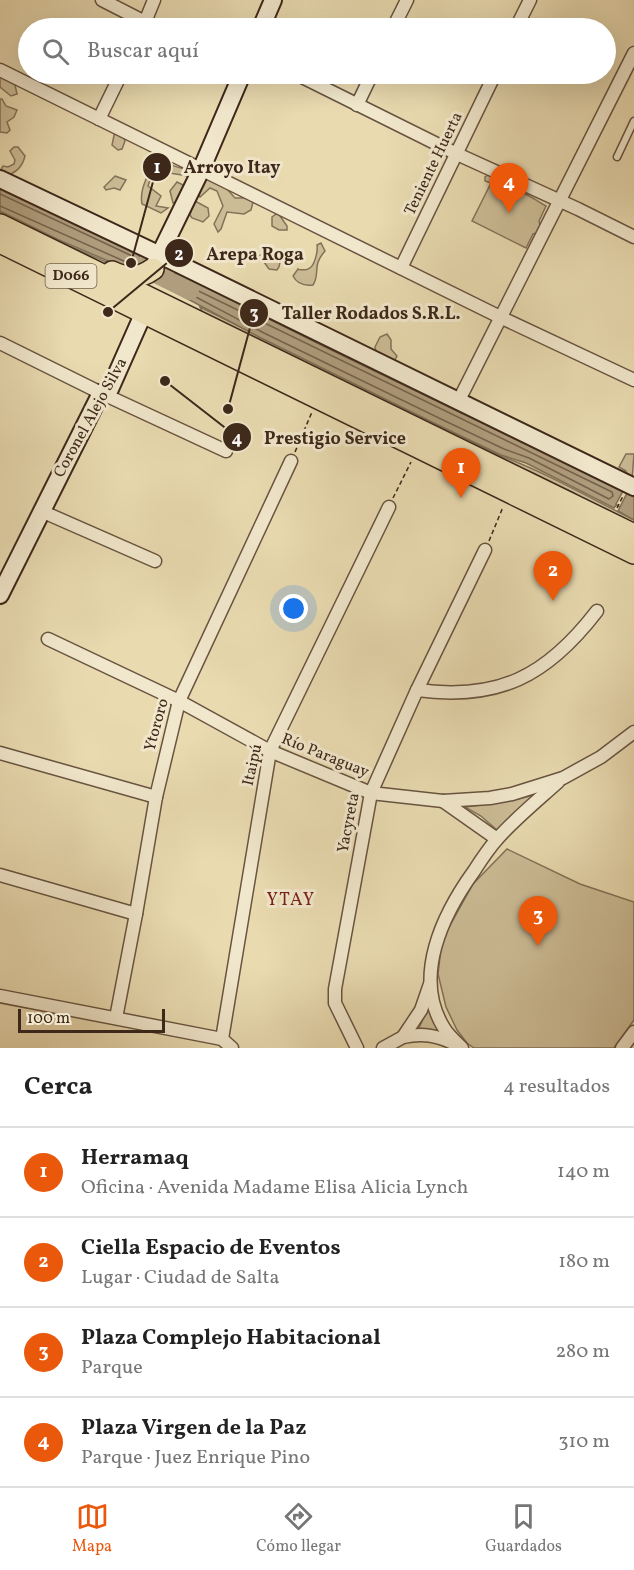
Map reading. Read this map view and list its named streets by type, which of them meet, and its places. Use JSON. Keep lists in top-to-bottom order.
{
  "streets": {
    "highway": ["D066"],
    "main road": ["Coronel Alejo Silva"],
    "street": [
      "Teniente Huerta",
      "Ytororo",
      "Río Paraguay",
      "Itaipú",
      "Yacyreta"
    ]
  },
  "crossings": [
    ["D066", "Coronel Alejo Silva"],
    ["Ytororo", "Río Paraguay"],
    ["Río Paraguay", "Itaipú"],
    ["Río Paraguay", "Yacyreta"]
  ],
  "districts": ["YTAY"],
  "places": [
    "Arroyo Itay",
    "Arepa Roga",
    "Prestigio Service",
    "Taller Rodados S.R.L."
  ],
  "scale_bar": "100 m",
  "page": {
    "search": "Buscar aquí",
    "pins": [
      "4",
      "1",
      "2",
      "3"
    ],
    "scale": "100 m",
    "heading": ["Cerca", "4 resultados"],
    "list": [
      {
        "mark": "1",
        "name": "Herramaq",
        "note": "Oficina · Avenida Madame Elisa Alicia Lynch",
        "value": "140 m"
      },
      {
        "mark": "2",
        "name": "Ciella Espacio de Eventos",
        "note": "Lugar · Ciudad de Salta",
        "value": "180 m"
      },
      {
        "mark": "3",
        "name": "Plaza Complejo Habitacional",
        "note": "Parque",
        "value": "280 m"
      },
      {
        "mark": "4",
        "name": "Plaza Virgen de la Paz",
        "note": "Parque · Juez Enrique Pino",
        "value": "310 m"
      }
    ],
    "nav": ["Mapa", "Cómo llegar", "Guardados"]
  }
}
